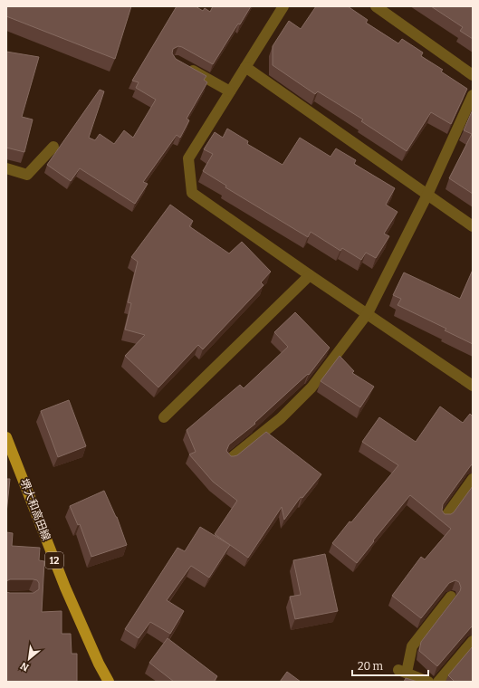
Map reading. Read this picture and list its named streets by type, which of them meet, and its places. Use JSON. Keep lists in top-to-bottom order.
{
  "streets": {
    "main road": ["堺大和高田線", "12"]
  },
  "scale_bar": "20 m",
  "north": "bottom left"
}
